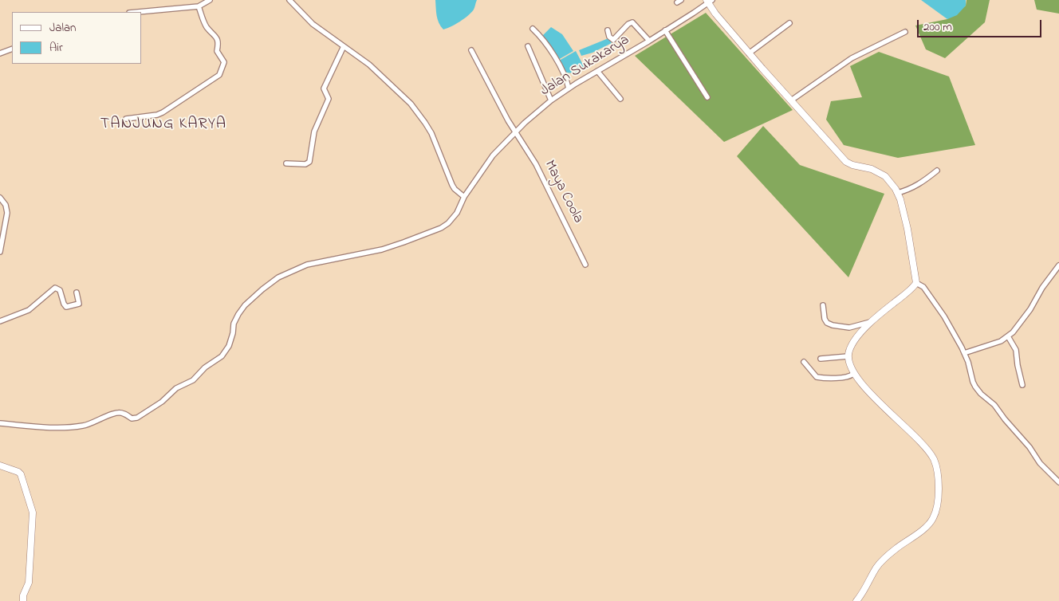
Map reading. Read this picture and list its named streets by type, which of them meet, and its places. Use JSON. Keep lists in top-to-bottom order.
{
  "streets": {
    "street": ["Jalan Sukakarya", "Maya Coola"]
  },
  "crossings": [
    ["Jalan Sukakarya", "Maya Coola"]
  ],
  "districts": ["TANJUNG KARYA"],
  "legend": ["Jalan", "Air"],
  "scale_bar": "200 m"
}
